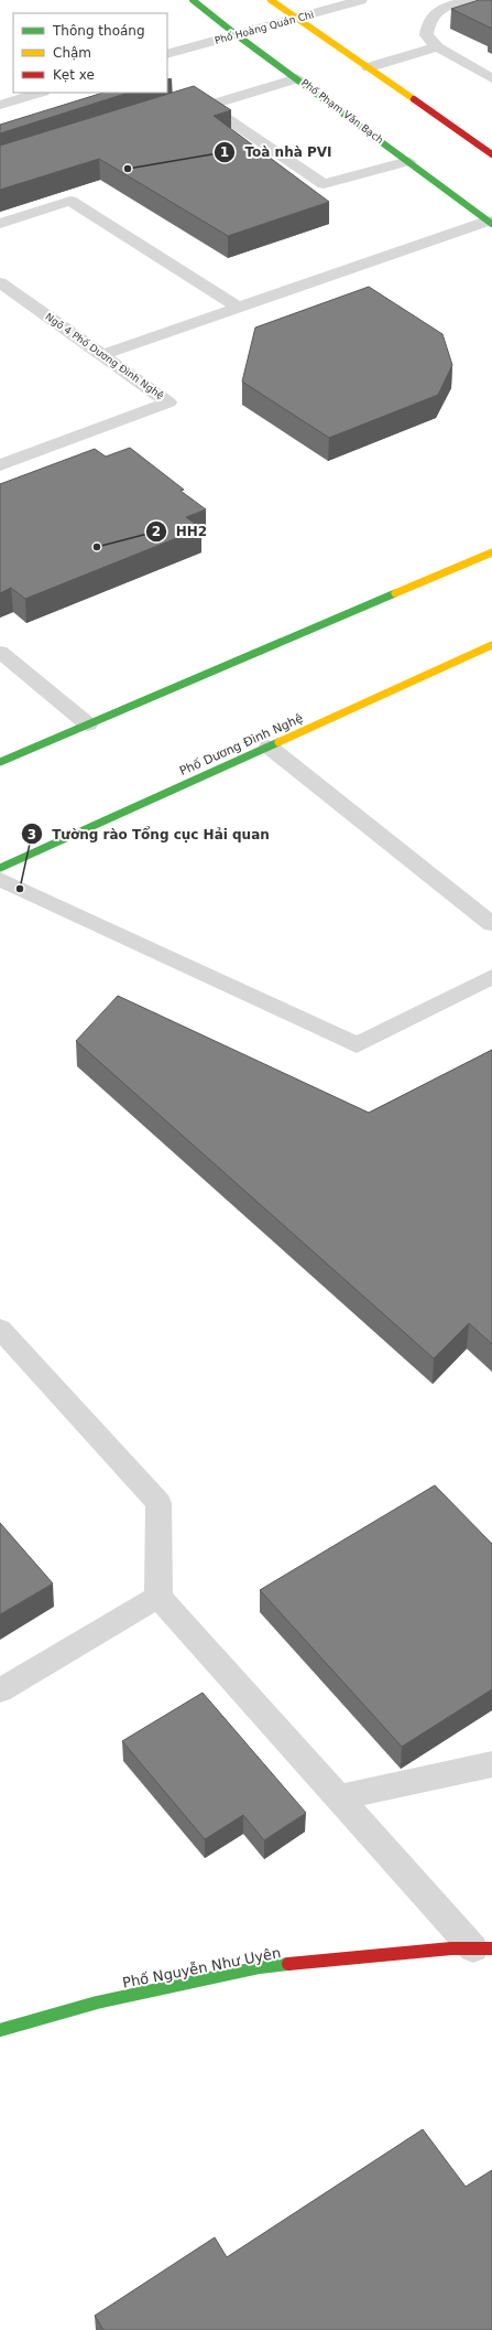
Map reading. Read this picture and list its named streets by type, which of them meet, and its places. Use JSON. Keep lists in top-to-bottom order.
{
  "streets": {
    "main road": ["Phố Phạm Văn Bạch", "Phố Dương Đình Nghệ", "Phố Nguyễn Như Uyên"],
    "street": ["Phố Hoàng Quán Chi", "Ngõ 4 Phố Dương Đình Nghệ"]
  },
  "crossings": [
    ["Phố Hoàng Quán Chi", "Phố Phạm Văn Bạch"]
  ],
  "places": ["Toà nhà PVI", "HH2", "Tường rào Tổng cục Hải quan"],
  "legend": ["Thông thoáng", "Chậm", "Kẹt xe"]
}
